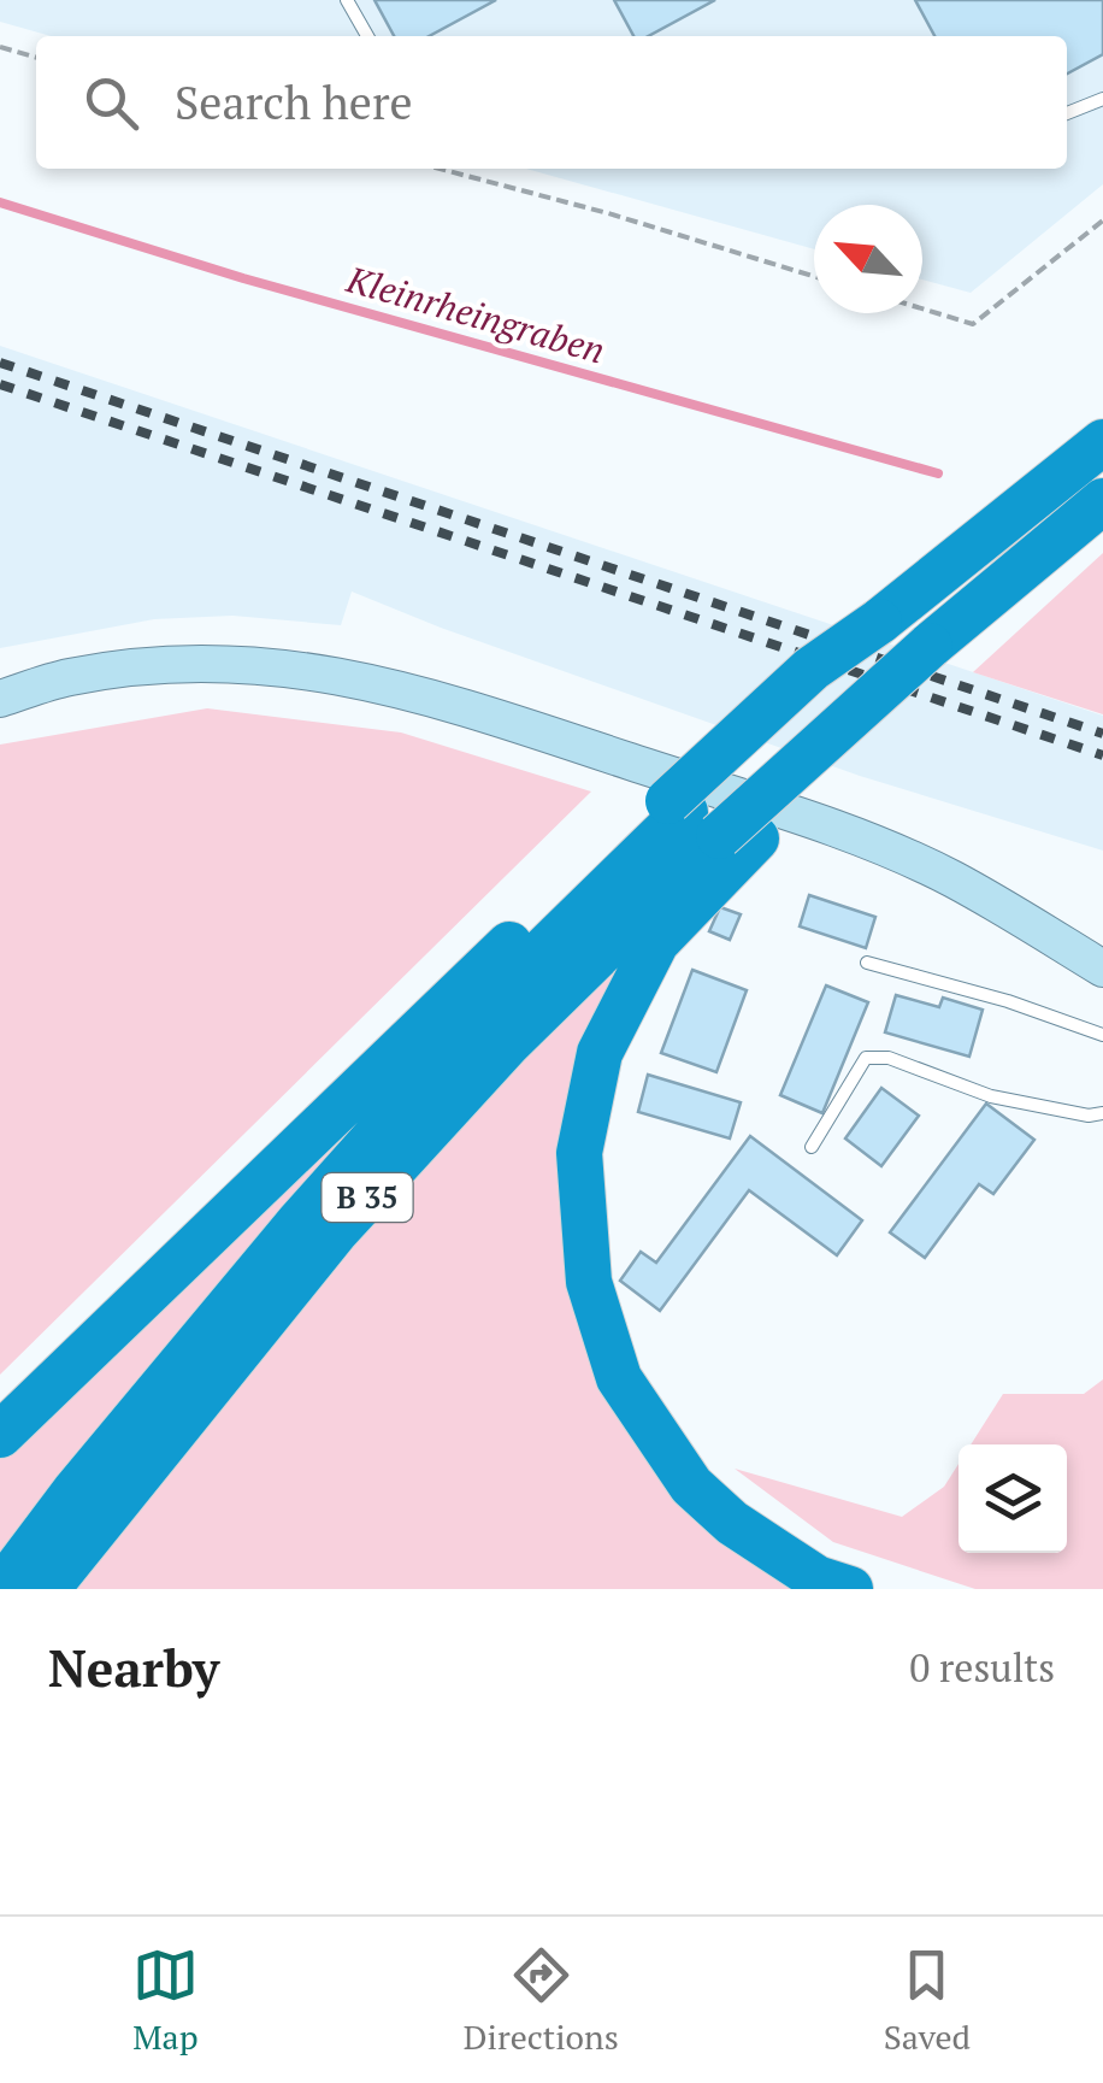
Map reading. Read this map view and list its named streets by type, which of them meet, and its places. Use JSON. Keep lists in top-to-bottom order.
{
  "streets": {
    "highway": ["B 35"]
  },
  "water": ["Kleinrheingraben"],
  "north": "top left",
  "page": {
    "search": "Search here",
    "heading": ["Nearby", "0 results"],
    "nav": ["Map", "Directions", "Saved"]
  }
}
